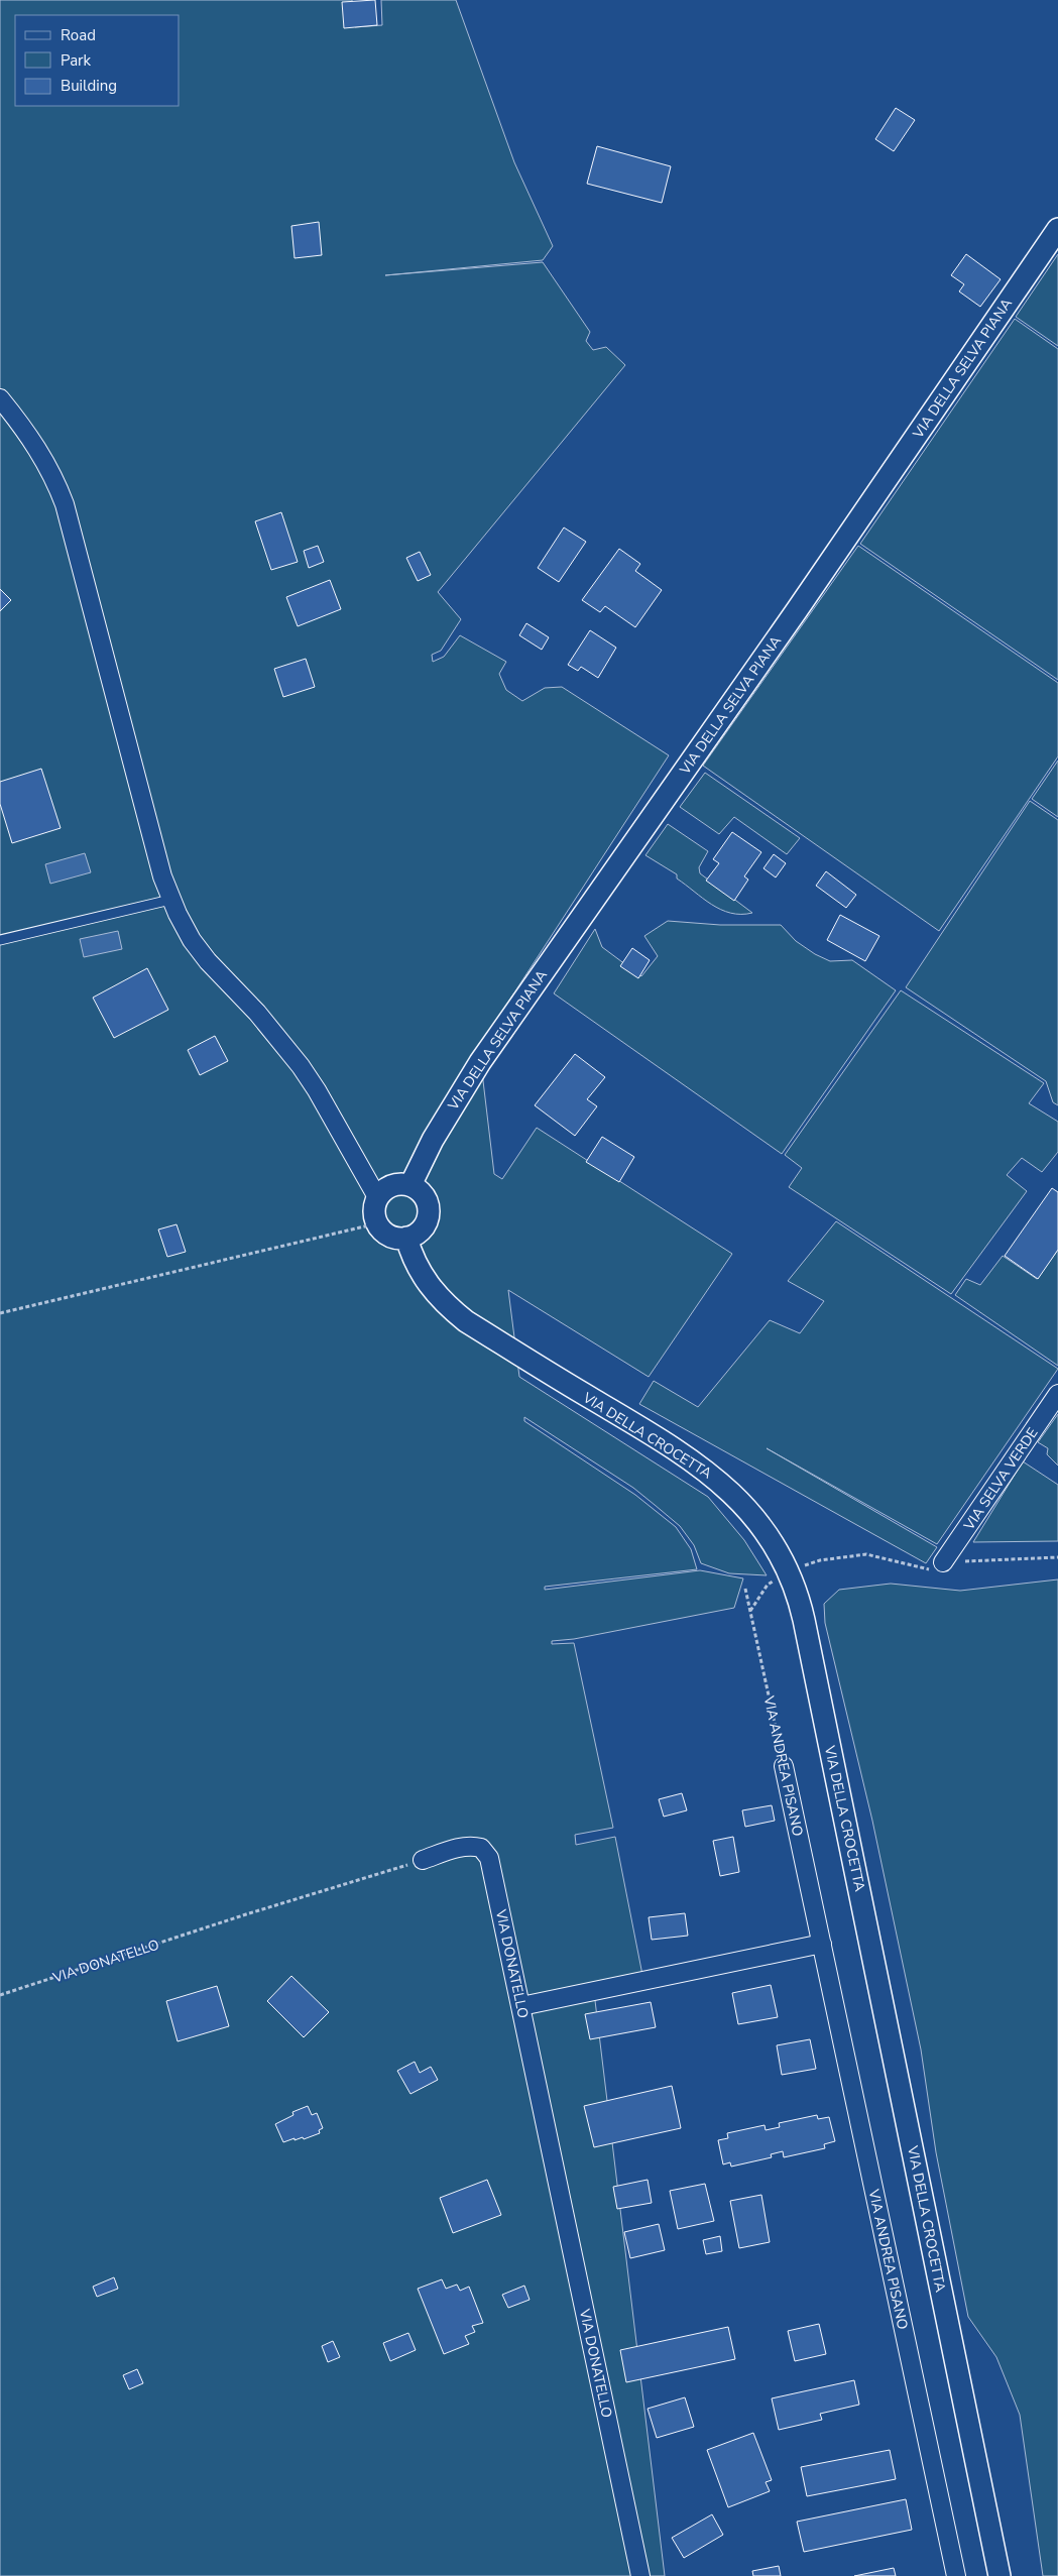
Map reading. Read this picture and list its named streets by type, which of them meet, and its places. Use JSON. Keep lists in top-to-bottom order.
{
  "streets": {
    "street": [
      "VIA DELLA SELVA PIANA",
      "VIA DELLA CROCETTA",
      "VIA SELVA VERDE",
      "VIA ANDREA PISANO",
      "VIA DONATELLO"
    ]
  },
  "crossings": [
    ["VIA DELLA SELVA PIANA", "VIA DELLA CROCETTA"]
  ],
  "legend": ["Road", "Park", "Building"]
}
